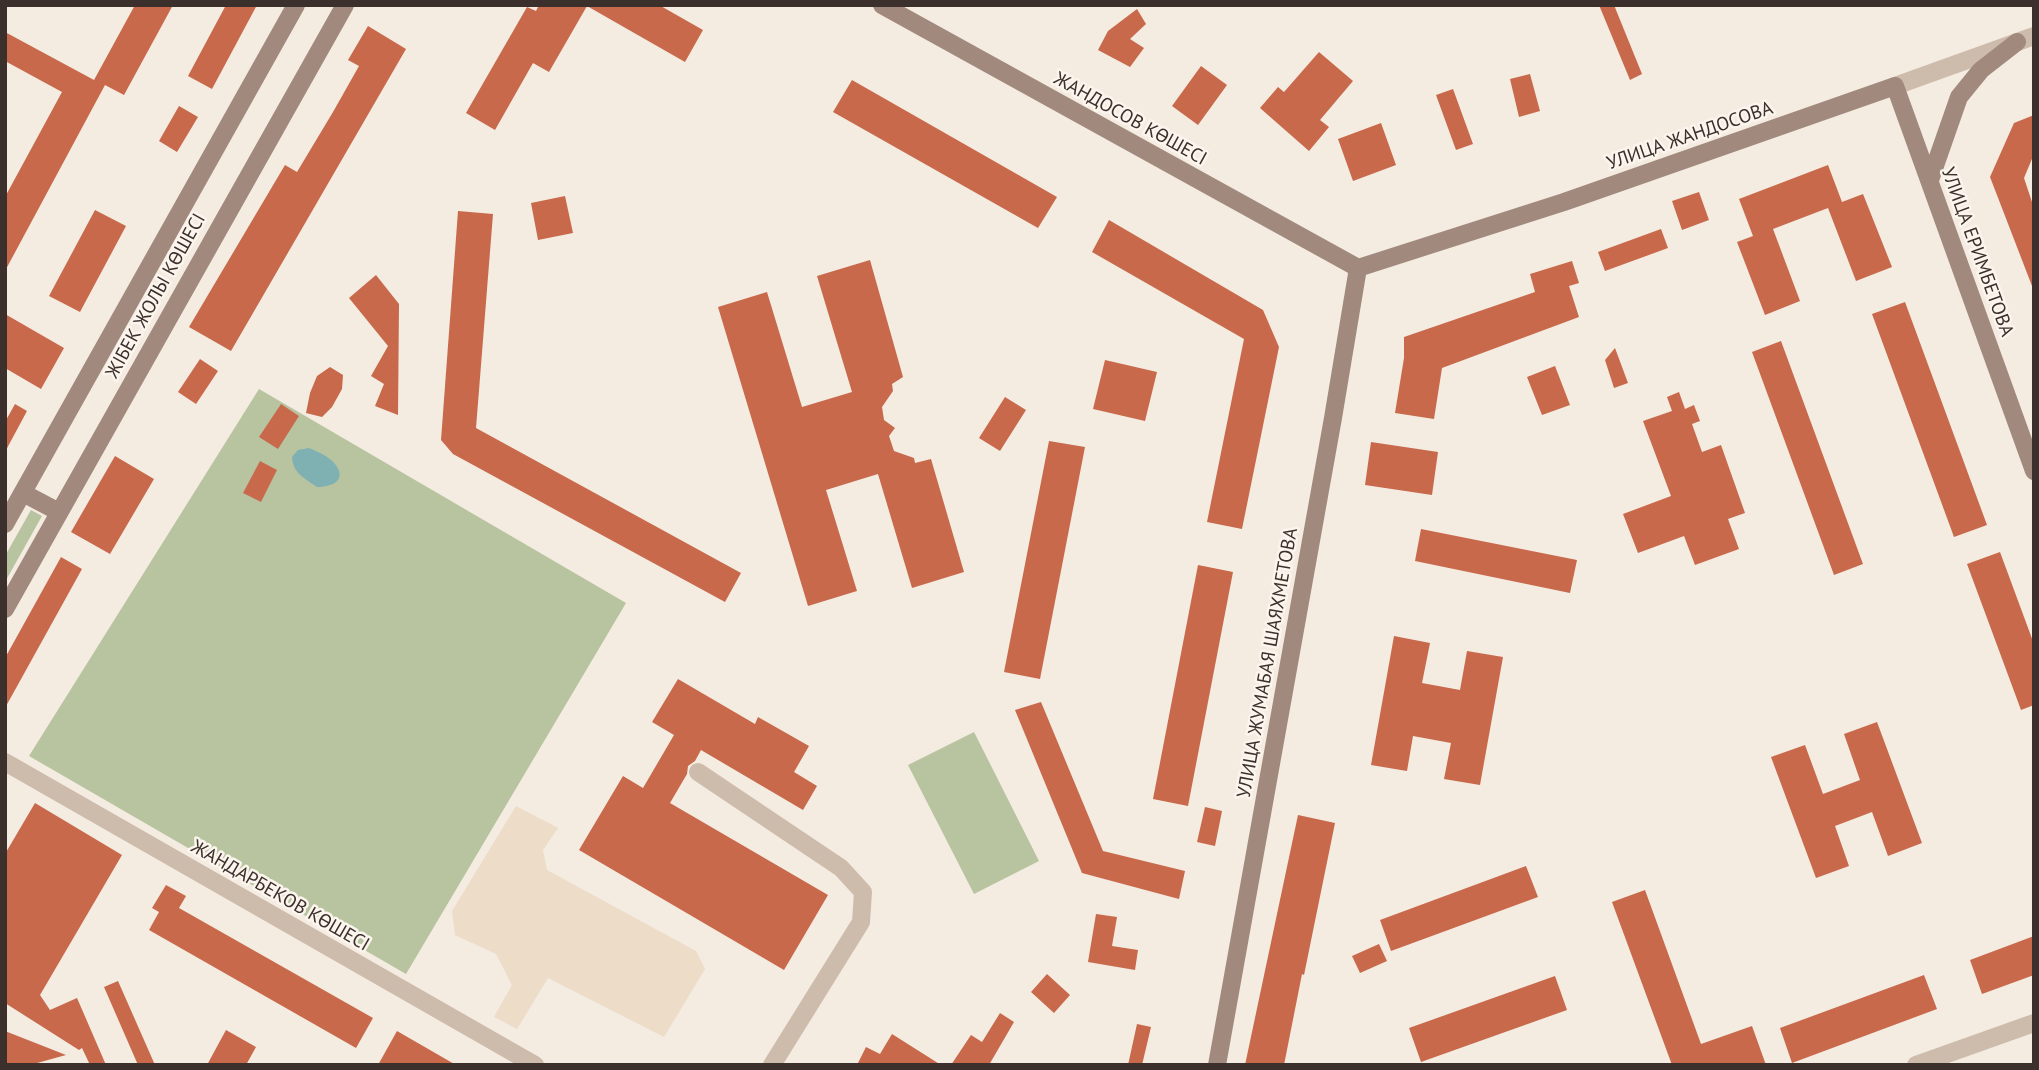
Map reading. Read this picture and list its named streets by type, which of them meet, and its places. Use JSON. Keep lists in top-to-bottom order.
{
  "streets": {
    "street": [
      "ЖАНДОСОВ КӨШЕСІ",
      "УЛИЦА ЖАНДОСОВА",
      "УЛИЦА ЕРИМБЕТОВА",
      "ЖІБЕК ЖОЛЫ КӨШЕСІ",
      "УЛИЦА ЖУМАБАЯ ШАЯХМЕТОВА",
      "ЖАНДАРБЕКОВ КӨШЕСІ"
    ]
  },
  "crossings": [
    ["ЖАНДОСОВ КӨШЕСІ", "УЛИЦА ЖАНДОСОВА"],
    ["ЖАНДОСОВ КӨШЕСІ", "УЛИЦА ЖУМАБАЯ ШАЯХМЕТОВА"],
    ["УЛИЦА ЖАНДОСОВА", "УЛИЦА ЕРИМБЕТОВА"],
    ["УЛИЦА ЖАНДОСОВА", "УЛИЦА ЖУМАБАЯ ШАЯХМЕТОВА"]
  ]
}
